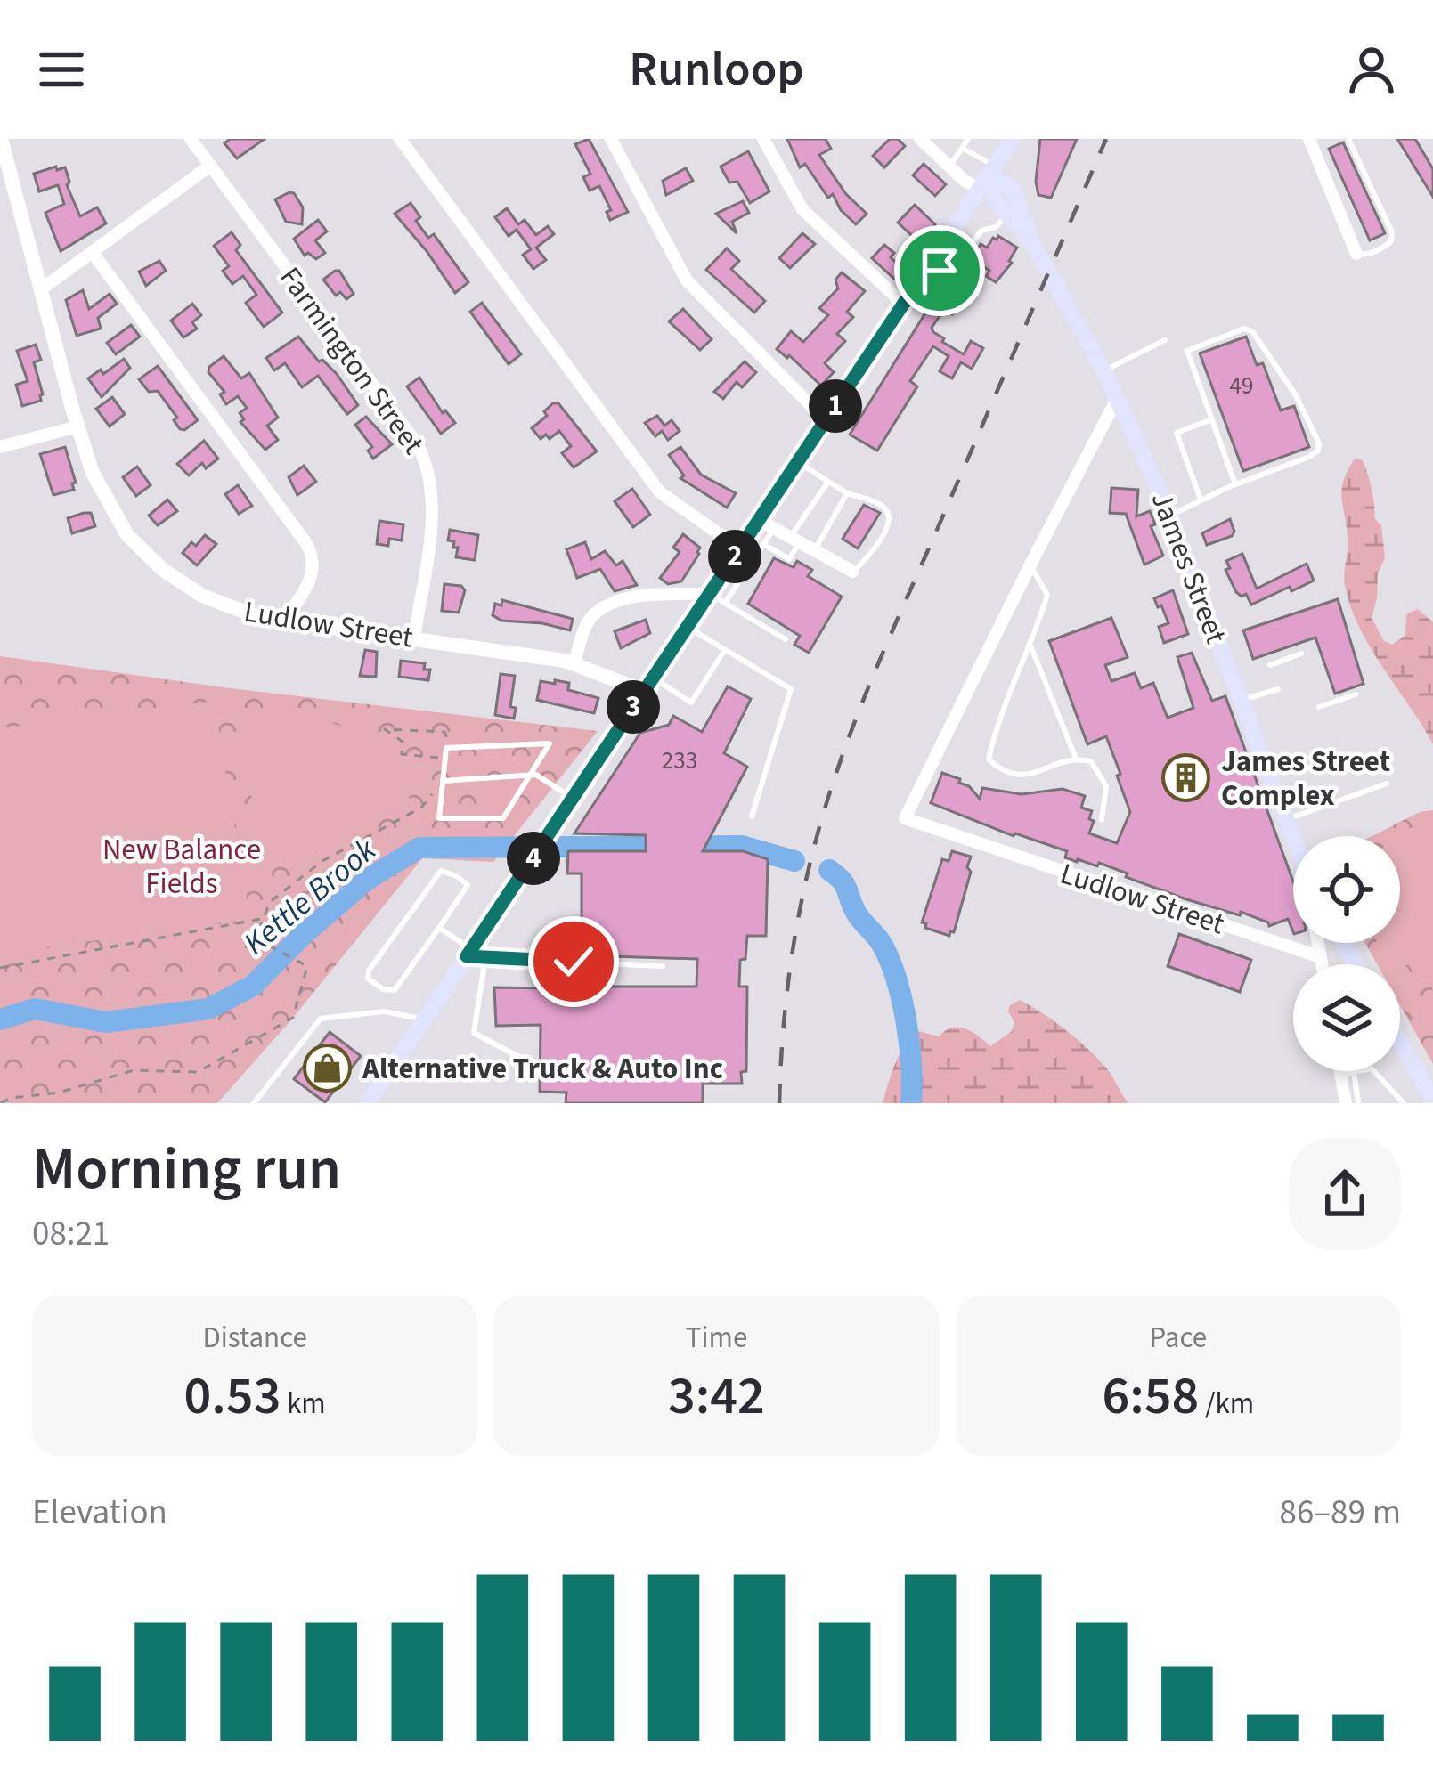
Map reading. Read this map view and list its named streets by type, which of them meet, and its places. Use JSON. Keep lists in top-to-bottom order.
{
  "streets": {
    "main road": ["James Street"],
    "street": ["Farmington Street", "Ludlow Street"]
  },
  "crossings": [
    ["Farmington Street", "Ludlow Street"]
  ],
  "water": ["Kettle Brook"],
  "parks": ["New Balance Fields"],
  "places": {
    "building": ["James Street Complex"],
    "shop": ["Alternative Truck & Auto Inc"]
  },
  "house_numbers": ["49", "233"],
  "page": {
    "header": "Runloop",
    "pins": [
      "1",
      "2",
      "3",
      "4"
    ],
    "heading": ["Morning run", "08:21"],
    "stats": [
      ["Distance", "0.53 km"],
      ["Time", "3:42"],
      ["Pace", "6:58 /km"]
    ],
    "chart": ["Elevation", "86–89 m"]
  }
}
